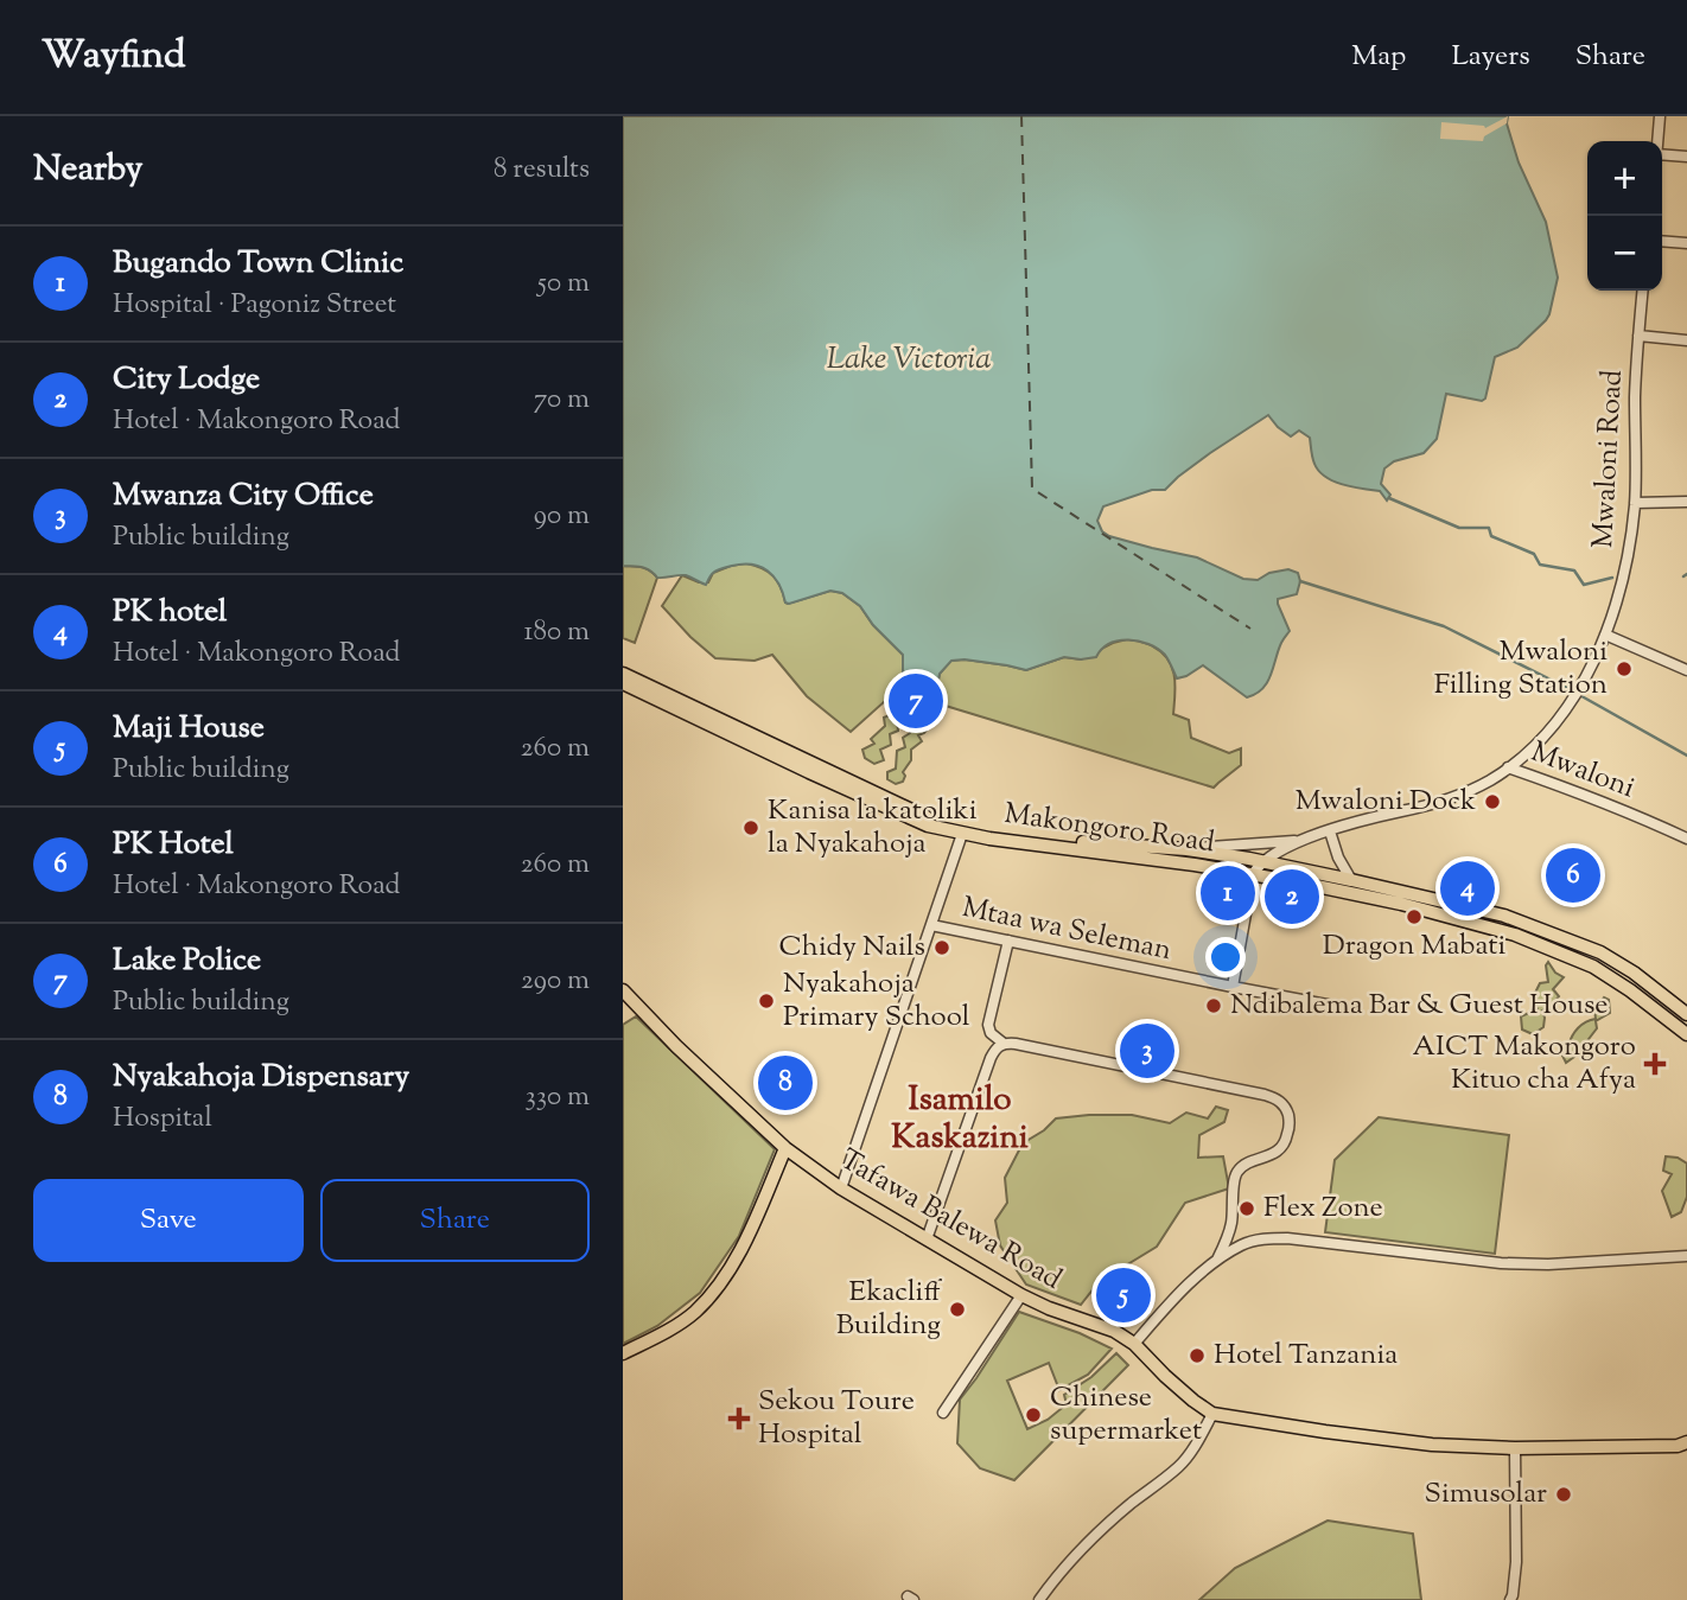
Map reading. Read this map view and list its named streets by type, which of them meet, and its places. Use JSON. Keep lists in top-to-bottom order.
{
  "streets": {
    "main road": ["Makongoro Road", "Tafawa Balewa Road"],
    "street": ["Mwaloni Road", "Mwaloni", "Mtaa wa Seleman"]
  },
  "crossings": [
    ["Mwaloni Road", "Mwaloni"],
    ["Mwaloni Road", "Makongoro Road"]
  ],
  "districts": ["Isamilo Kaskazini"],
  "water": ["Lake Victoria"],
  "places": {
    "other": [
      "Mwaloni Filling Station",
      "Mwaloni Dock",
      "Kanisa la katoliki la Nyakahoja",
      "Dragon Mabati",
      "Chidy Nails",
      "Nyakahoja Primary School",
      "Ndibalema Bar & Guest House",
      "Flex Zone",
      "Ekacliff Building",
      "Hotel Tanzania",
      "Chinese supermarket",
      "Simusolar"
    ],
    "health": ["AICT Makongoro Kituo cha Afya", "Sekou Toure Hospital"]
  },
  "page": {
    "header": "Wayfind",
    "nav": ["Map", "Layers", "Share"],
    "heading": ["Nearby", "8 results"],
    "map_buttons": ["+", "−"],
    "list": [
      {
        "mark": "1",
        "name": "Bugando Town Clinic",
        "note": "Hospital · Pagoniz Street",
        "value": "50 m"
      },
      {
        "mark": "2",
        "name": "City Lodge",
        "note": "Hotel · Makongoro Road",
        "value": "70 m"
      },
      {
        "mark": "3",
        "name": "Mwanza City Office",
        "note": "Public building",
        "value": "90 m"
      },
      {
        "mark": "4",
        "name": "PK hotel",
        "note": "Hotel · Makongoro Road",
        "value": "180 m"
      },
      {
        "mark": "5",
        "name": "Maji House",
        "note": "Public building",
        "value": "260 m"
      },
      {
        "mark": "6",
        "name": "PK Hotel",
        "note": "Hotel · Makongoro Road",
        "value": "260 m"
      },
      {
        "mark": "7",
        "name": "Lake Police",
        "note": "Public building",
        "value": "290 m"
      },
      {
        "mark": "8",
        "name": "Nyakahoja Dispensary",
        "note": "Hospital",
        "value": "330 m"
      }
    ],
    "pins": [
      "7",
      "6",
      "4",
      "1",
      "2",
      "3",
      "8",
      "5"
    ],
    "buttons": ["Save", "Share"]
  }
}
